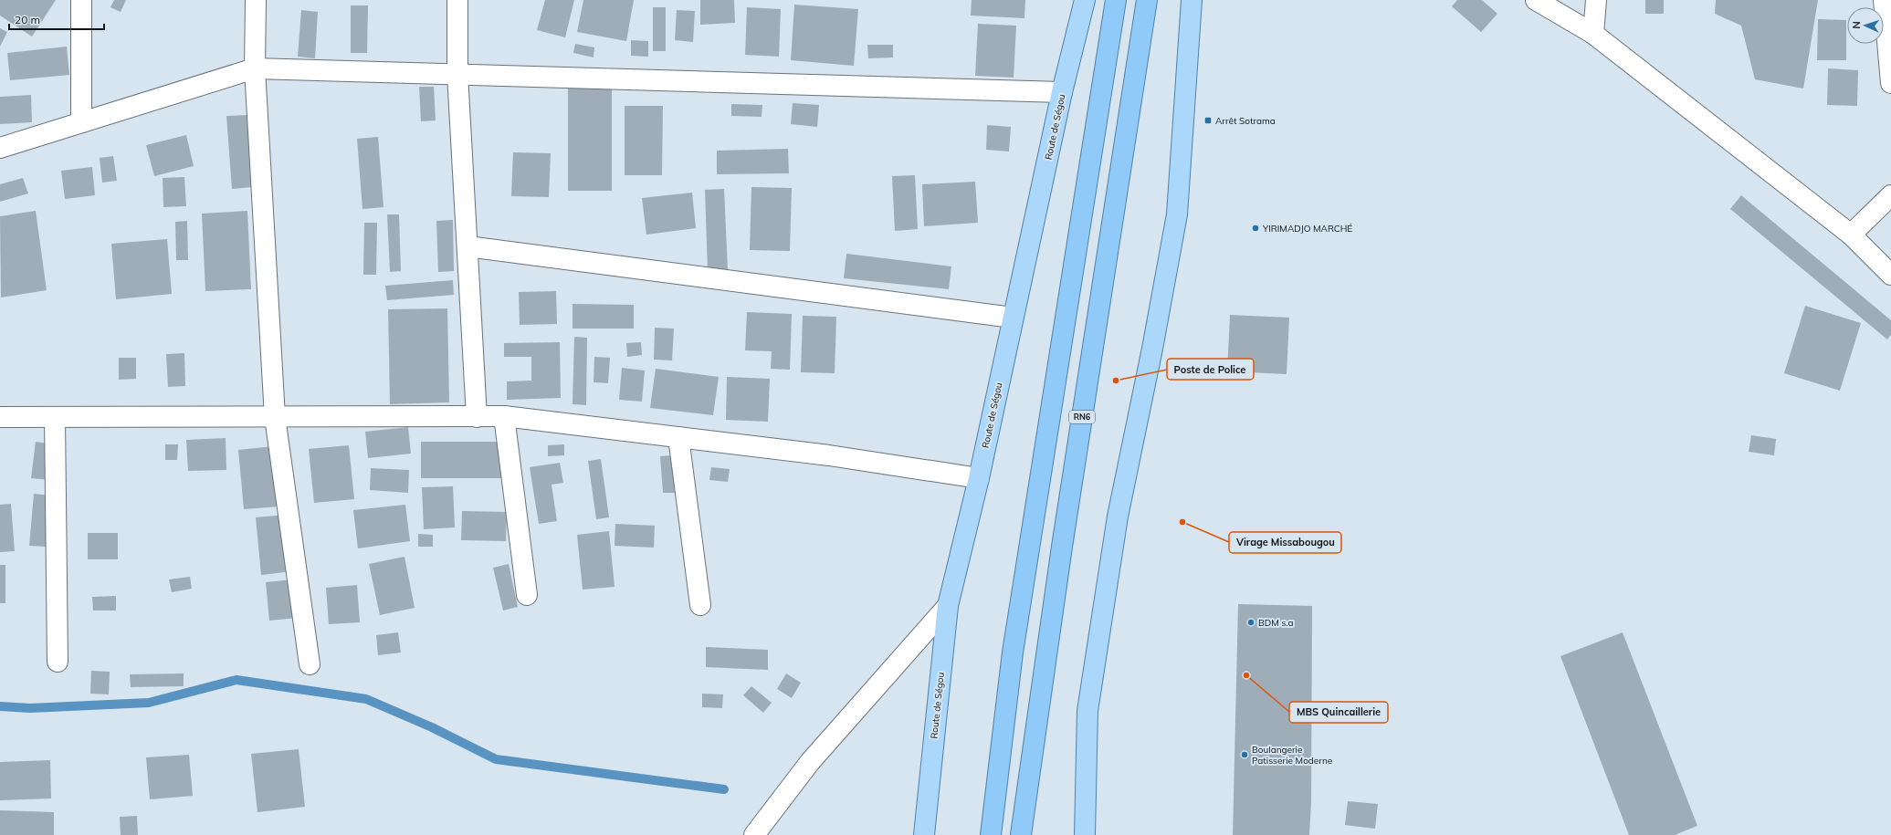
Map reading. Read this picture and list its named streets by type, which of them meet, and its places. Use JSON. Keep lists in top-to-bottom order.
{
  "streets": {
    "highway": ["RN6"],
    "main road": ["Route de Ségou"]
  },
  "places": {
    "transit": ["Arrêt Sotrama"],
    "other": [
      "YIRIMADJO MARCHÉ",
      "Poste de Police",
      "Virage Missabougou",
      "BDM s.a",
      "MBS Quincaillerie",
      "Boulangerie Patisserie Moderne"
    ]
  },
  "scale_bar": "20 m",
  "north": "left"
}
